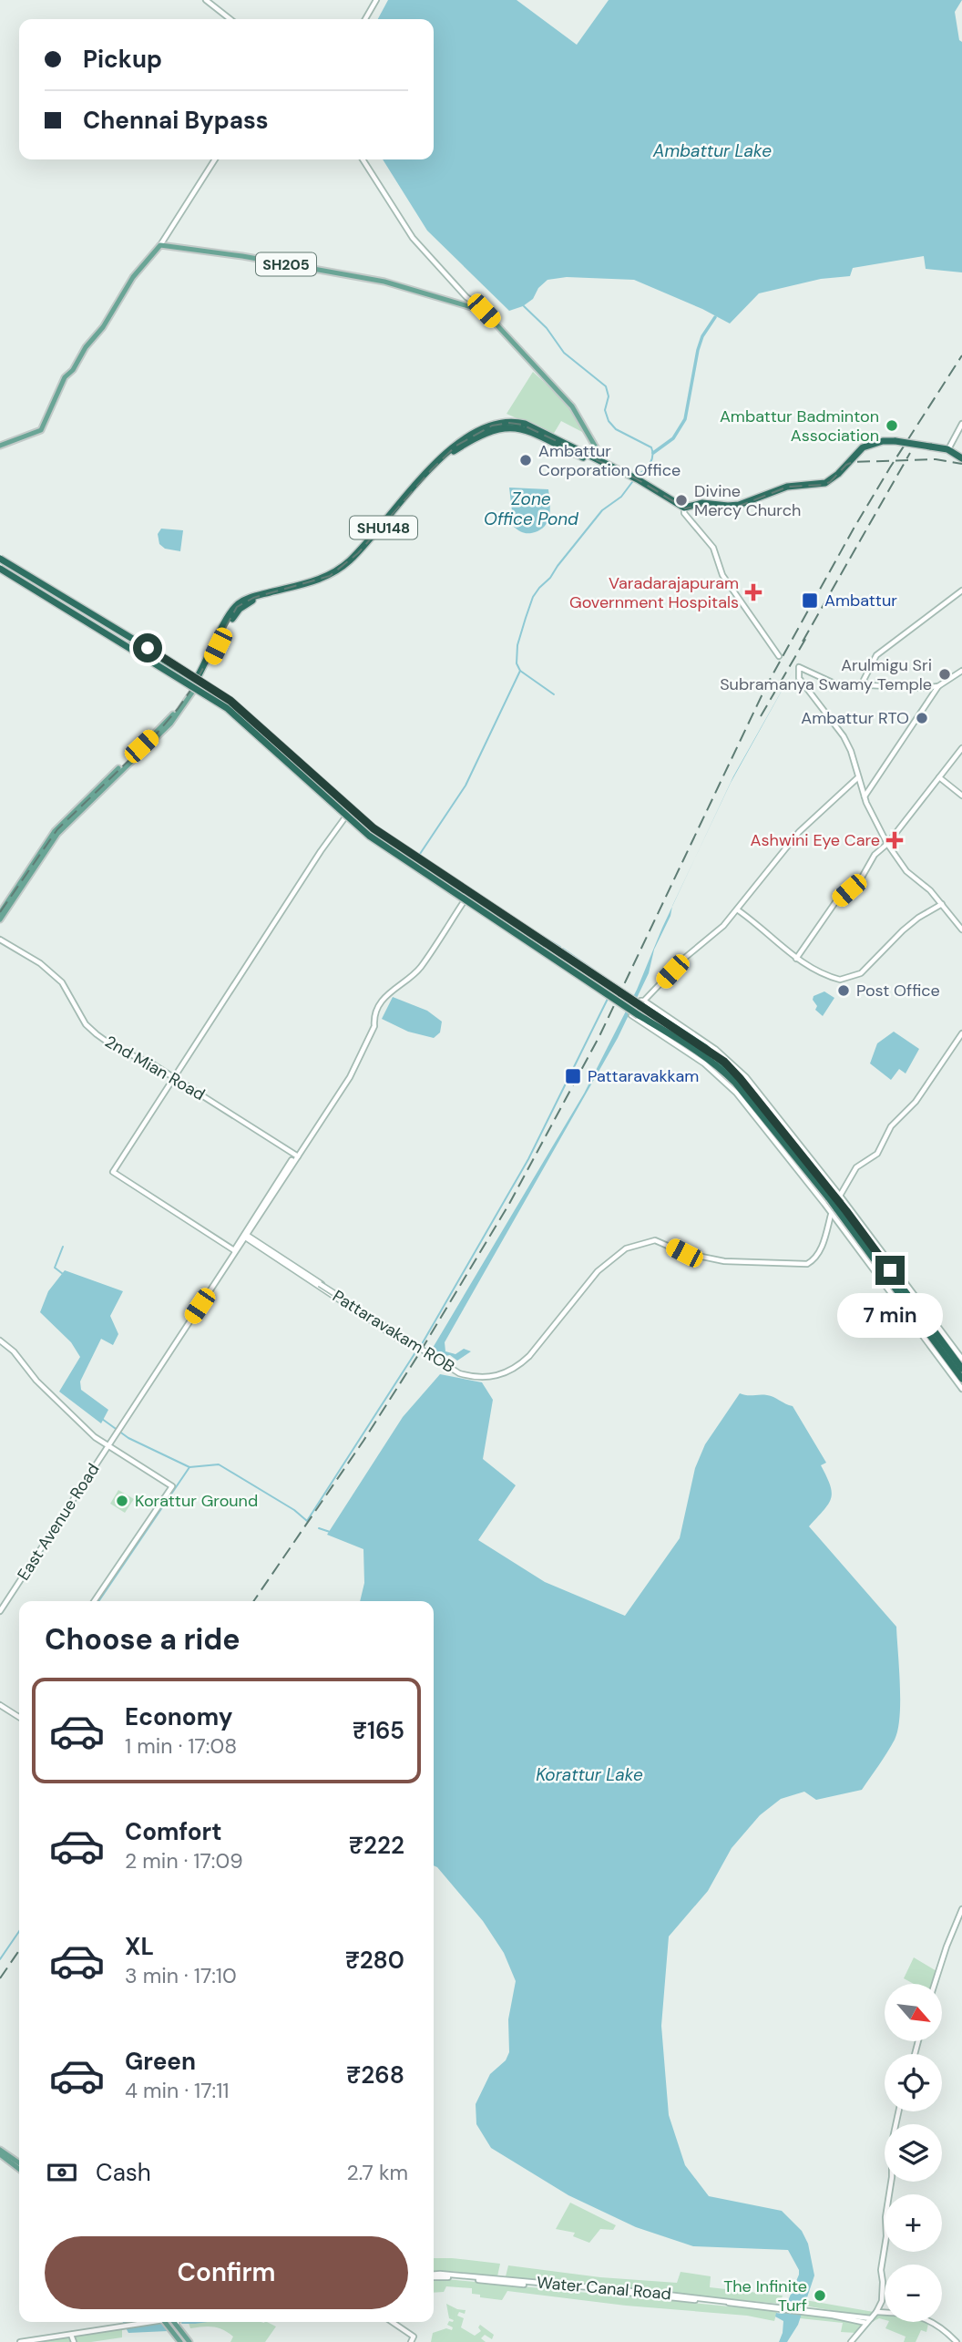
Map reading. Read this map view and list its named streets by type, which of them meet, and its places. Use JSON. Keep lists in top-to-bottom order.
{
  "streets": {
    "highway": ["SHU148"],
    "main road": ["SH205"],
    "street": [
      "2nd Mian Road",
      "Pattaravakam ROB",
      "East Avenue Road",
      "Water Canal Road"
    ]
  },
  "water": ["Ambattur Lake", "Zone Office Pond", "Korattur Lake"],
  "places": {
    "other": [
      "Ambattur Badminton Association",
      "Ambattur Corporation Office",
      "Divine Mercy Church",
      "Arulmigu Sri Subramanya Swamy Temple",
      "Ambattur RTO",
      "Post Office",
      "Korattur Ground",
      "The Infinite Turf"
    ],
    "health": ["Varadarajapuram Government Hospitals", "Ashwini Eye Care"],
    "transit": ["Ambattur", "Pattaravakkam"]
  },
  "north": "bottom right",
  "page": {
    "banner": ["Pickup", "Chennai Bypass"],
    "bubble": "7 min",
    "heading": "Choose a ride",
    "list": [
      {
        "name": "Economy",
        "note": "1 min · 17:08",
        "value": "₹165"
      },
      {
        "name": "Comfort",
        "note": "2 min · 17:09",
        "value": "₹222"
      },
      {
        "name": "XL",
        "note": "3 min · 17:10",
        "value": "₹280"
      },
      {
        "name": "Green",
        "note": "4 min · 17:11",
        "value": "₹268"
      }
    ],
    "map_buttons": ["+", "−"],
    "pay": ["Cash", "2.7 km"],
    "buttons": "Confirm"
  }
}
